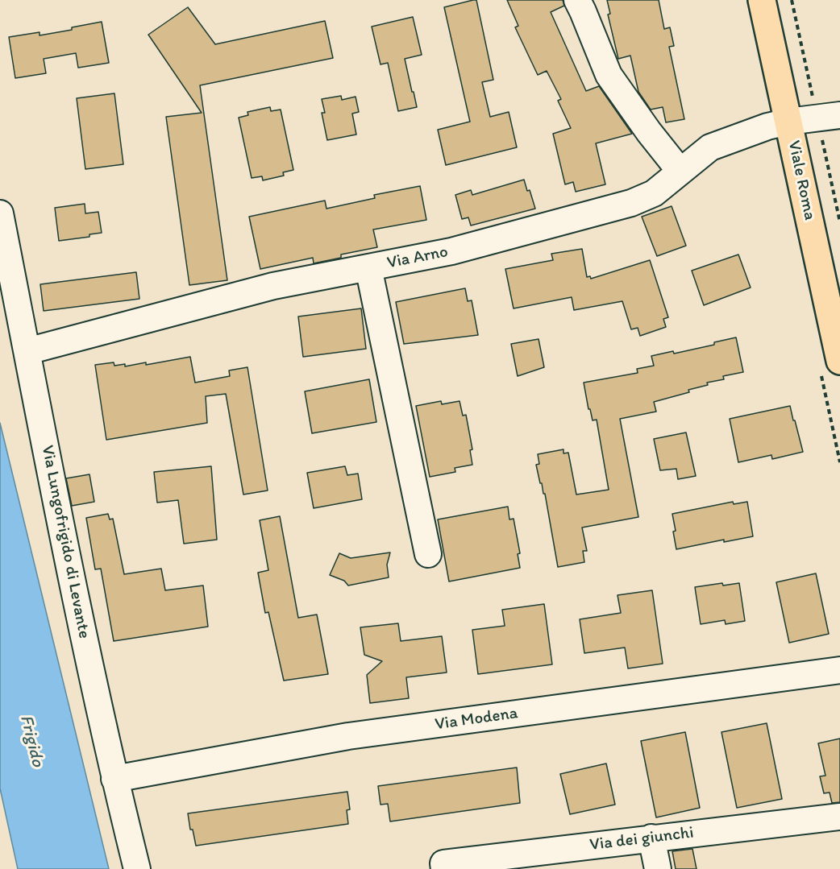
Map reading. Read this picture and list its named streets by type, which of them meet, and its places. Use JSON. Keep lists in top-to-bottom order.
{
  "streets": {
    "main road": ["Viale Roma"],
    "street": [
      "Via Arno",
      "Via Lungofrigido di Levante",
      "Via Modena",
      "Via dei giunchi"
    ]
  },
  "crossings": [
    ["Viale Roma", "Via Arno"],
    ["Via Arno", "Via Lungofrigido di Levante"],
    ["Via Lungofrigido di Levante", "Via Modena"]
  ],
  "water": ["Frigido"]
}
